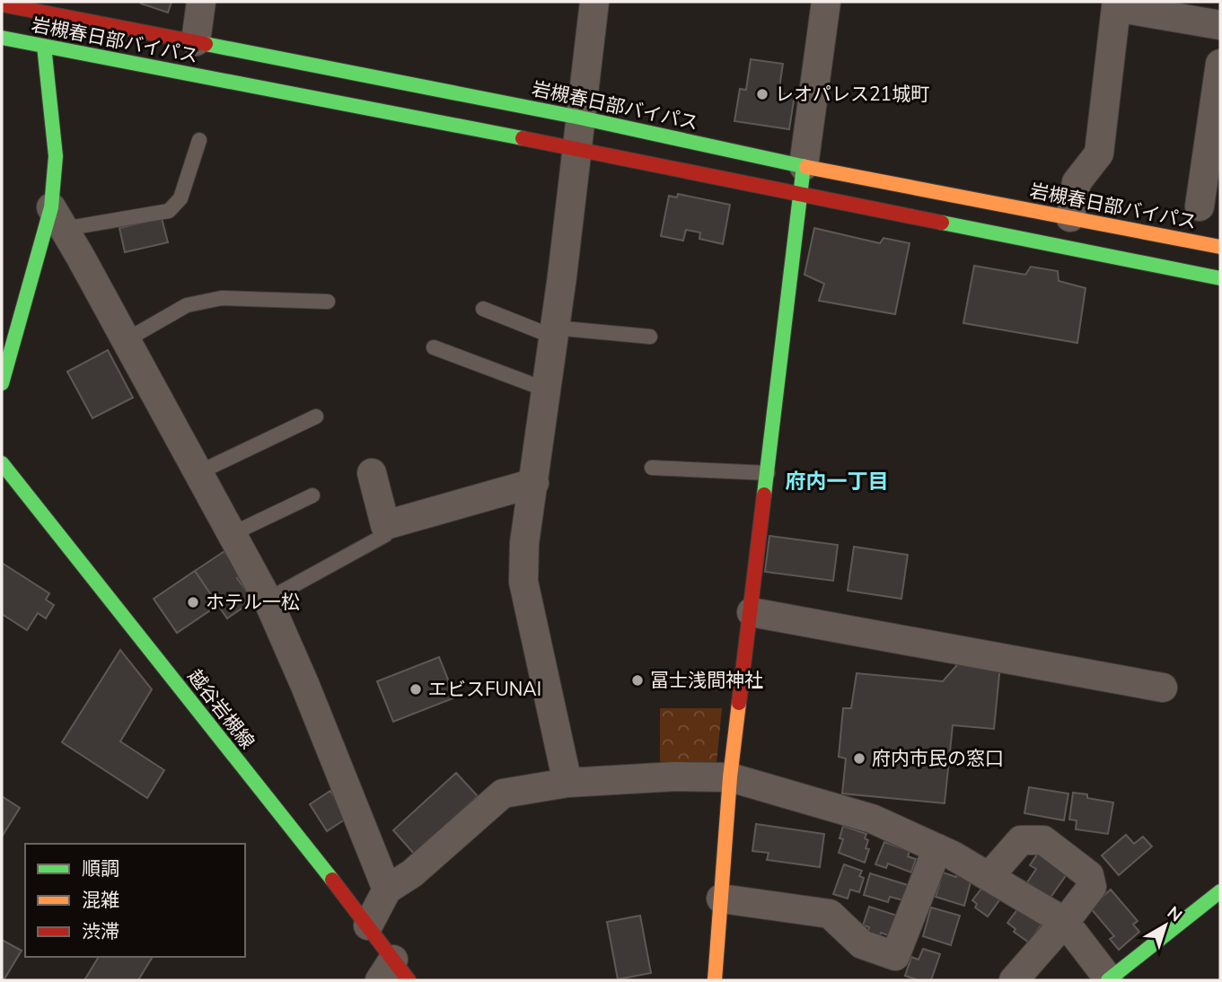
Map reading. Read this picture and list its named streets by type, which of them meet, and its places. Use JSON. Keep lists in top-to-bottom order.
{
  "streets": {
    "main road": ["岩槻春日部バイパス", "越谷岩槻線"]
  },
  "districts": ["府内一丁目"],
  "places": [
    "レオパレス21城町",
    "ホテル一松",
    "冨士浅間神社",
    "エビスFUNAI",
    "府内市民の窓口"
  ],
  "legend": ["順調", "混雑", "渋滞"],
  "north": "top right"
}
